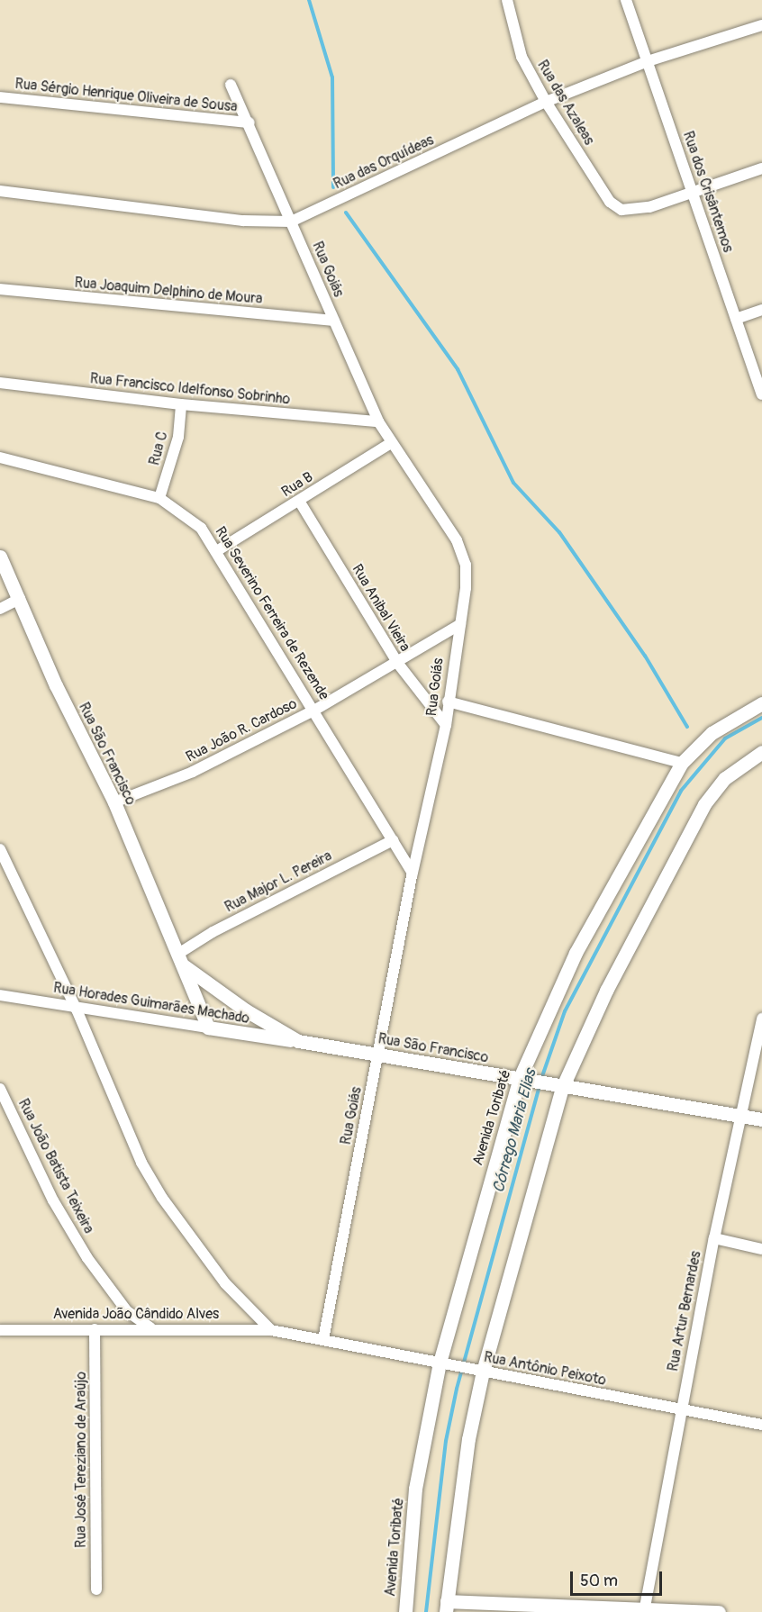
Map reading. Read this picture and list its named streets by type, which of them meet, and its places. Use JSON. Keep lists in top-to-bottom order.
{
  "streets": {
    "street": [
      "Rua Sérgio Henrique Oliveira de Sousa",
      "Rua das Azaleas",
      "Rua das Orquídeas",
      "Rua dos Crisântemos",
      "Rua Goiás",
      "Rua Joaquim Delphino de Moura",
      "Rua Francisco Idelfonso Sobrinho",
      "Rua C",
      "Rua B",
      "Rua Anibal Vieira",
      "Rua Severino Ferreira de Rezende",
      "Rua João R. Cardoso",
      "Rua São Francisco",
      "Rua Major L. Pereira",
      "Rua Horades Guimarães Machado",
      "Avenida Toribaté",
      "Rua João Batista Teixeira",
      "Rua Artur Bernardes",
      "Avenida João Cândido Alves",
      "Rua Antônio Peixoto",
      "Rua José Tereziano de Araújo"
    ]
  },
  "crossings": [
    ["Rua Sérgio Henrique Oliveira de Sousa", "Rua Goiás"],
    ["Rua das Azaleas", "Rua das Orquídeas"],
    ["Rua das Azaleas", "Rua dos Crisântemos"],
    ["Rua das Orquídeas", "Rua dos Crisântemos"],
    ["Rua das Orquídeas", "Rua Goiás"],
    ["Rua Goiás", "Rua Joaquim Delphino de Moura"],
    ["Rua Goiás", "Rua Francisco Idelfonso Sobrinho"],
    ["Rua Goiás", "Rua B"],
    ["Rua Goiás", "Rua Anibal Vieira"],
    ["Rua Goiás", "Rua Severino Ferreira de Rezende"],
    ["Rua Goiás", "Rua João R. Cardoso"],
    ["Rua Goiás", "Rua São Francisco"],
    ["Rua Goiás", "Avenida João Cândido Alves"],
    ["Rua Goiás", "Rua Antônio Peixoto"],
    ["Rua Francisco Idelfonso Sobrinho", "Rua C"],
    ["Rua C", "Rua Severino Ferreira de Rezende"],
    ["Rua B", "Rua Anibal Vieira"],
    ["Rua B", "Rua Severino Ferreira de Rezende"],
    ["Rua Anibal Vieira", "Rua João R. Cardoso"],
    ["Rua Severino Ferreira de Rezende", "Rua João R. Cardoso"],
    ["Rua Severino Ferreira de Rezende", "Rua Major L. Pereira"],
    ["Rua João R. Cardoso", "Rua São Francisco"],
    ["Rua São Francisco", "Rua Major L. Pereira"],
    ["Rua São Francisco", "Rua Horades Guimarães Machado"],
    ["Rua São Francisco", "Avenida Toribaté"],
    ["Rua São Francisco", "Rua Artur Bernardes"],
    ["Avenida Toribaté", "Rua Antônio Peixoto"],
    ["Rua João Batista Teixeira", "Avenida João Cândido Alves"],
    ["Rua Artur Bernardes", "Rua Antônio Peixoto"],
    ["Avenida João Cândido Alves", "Rua Antônio Peixoto"],
    ["Avenida João Cândido Alves", "Rua José Tereziano de Araújo"]
  ],
  "water": ["Córrego Maria Elias"],
  "scale_bar": "50 m"
}
